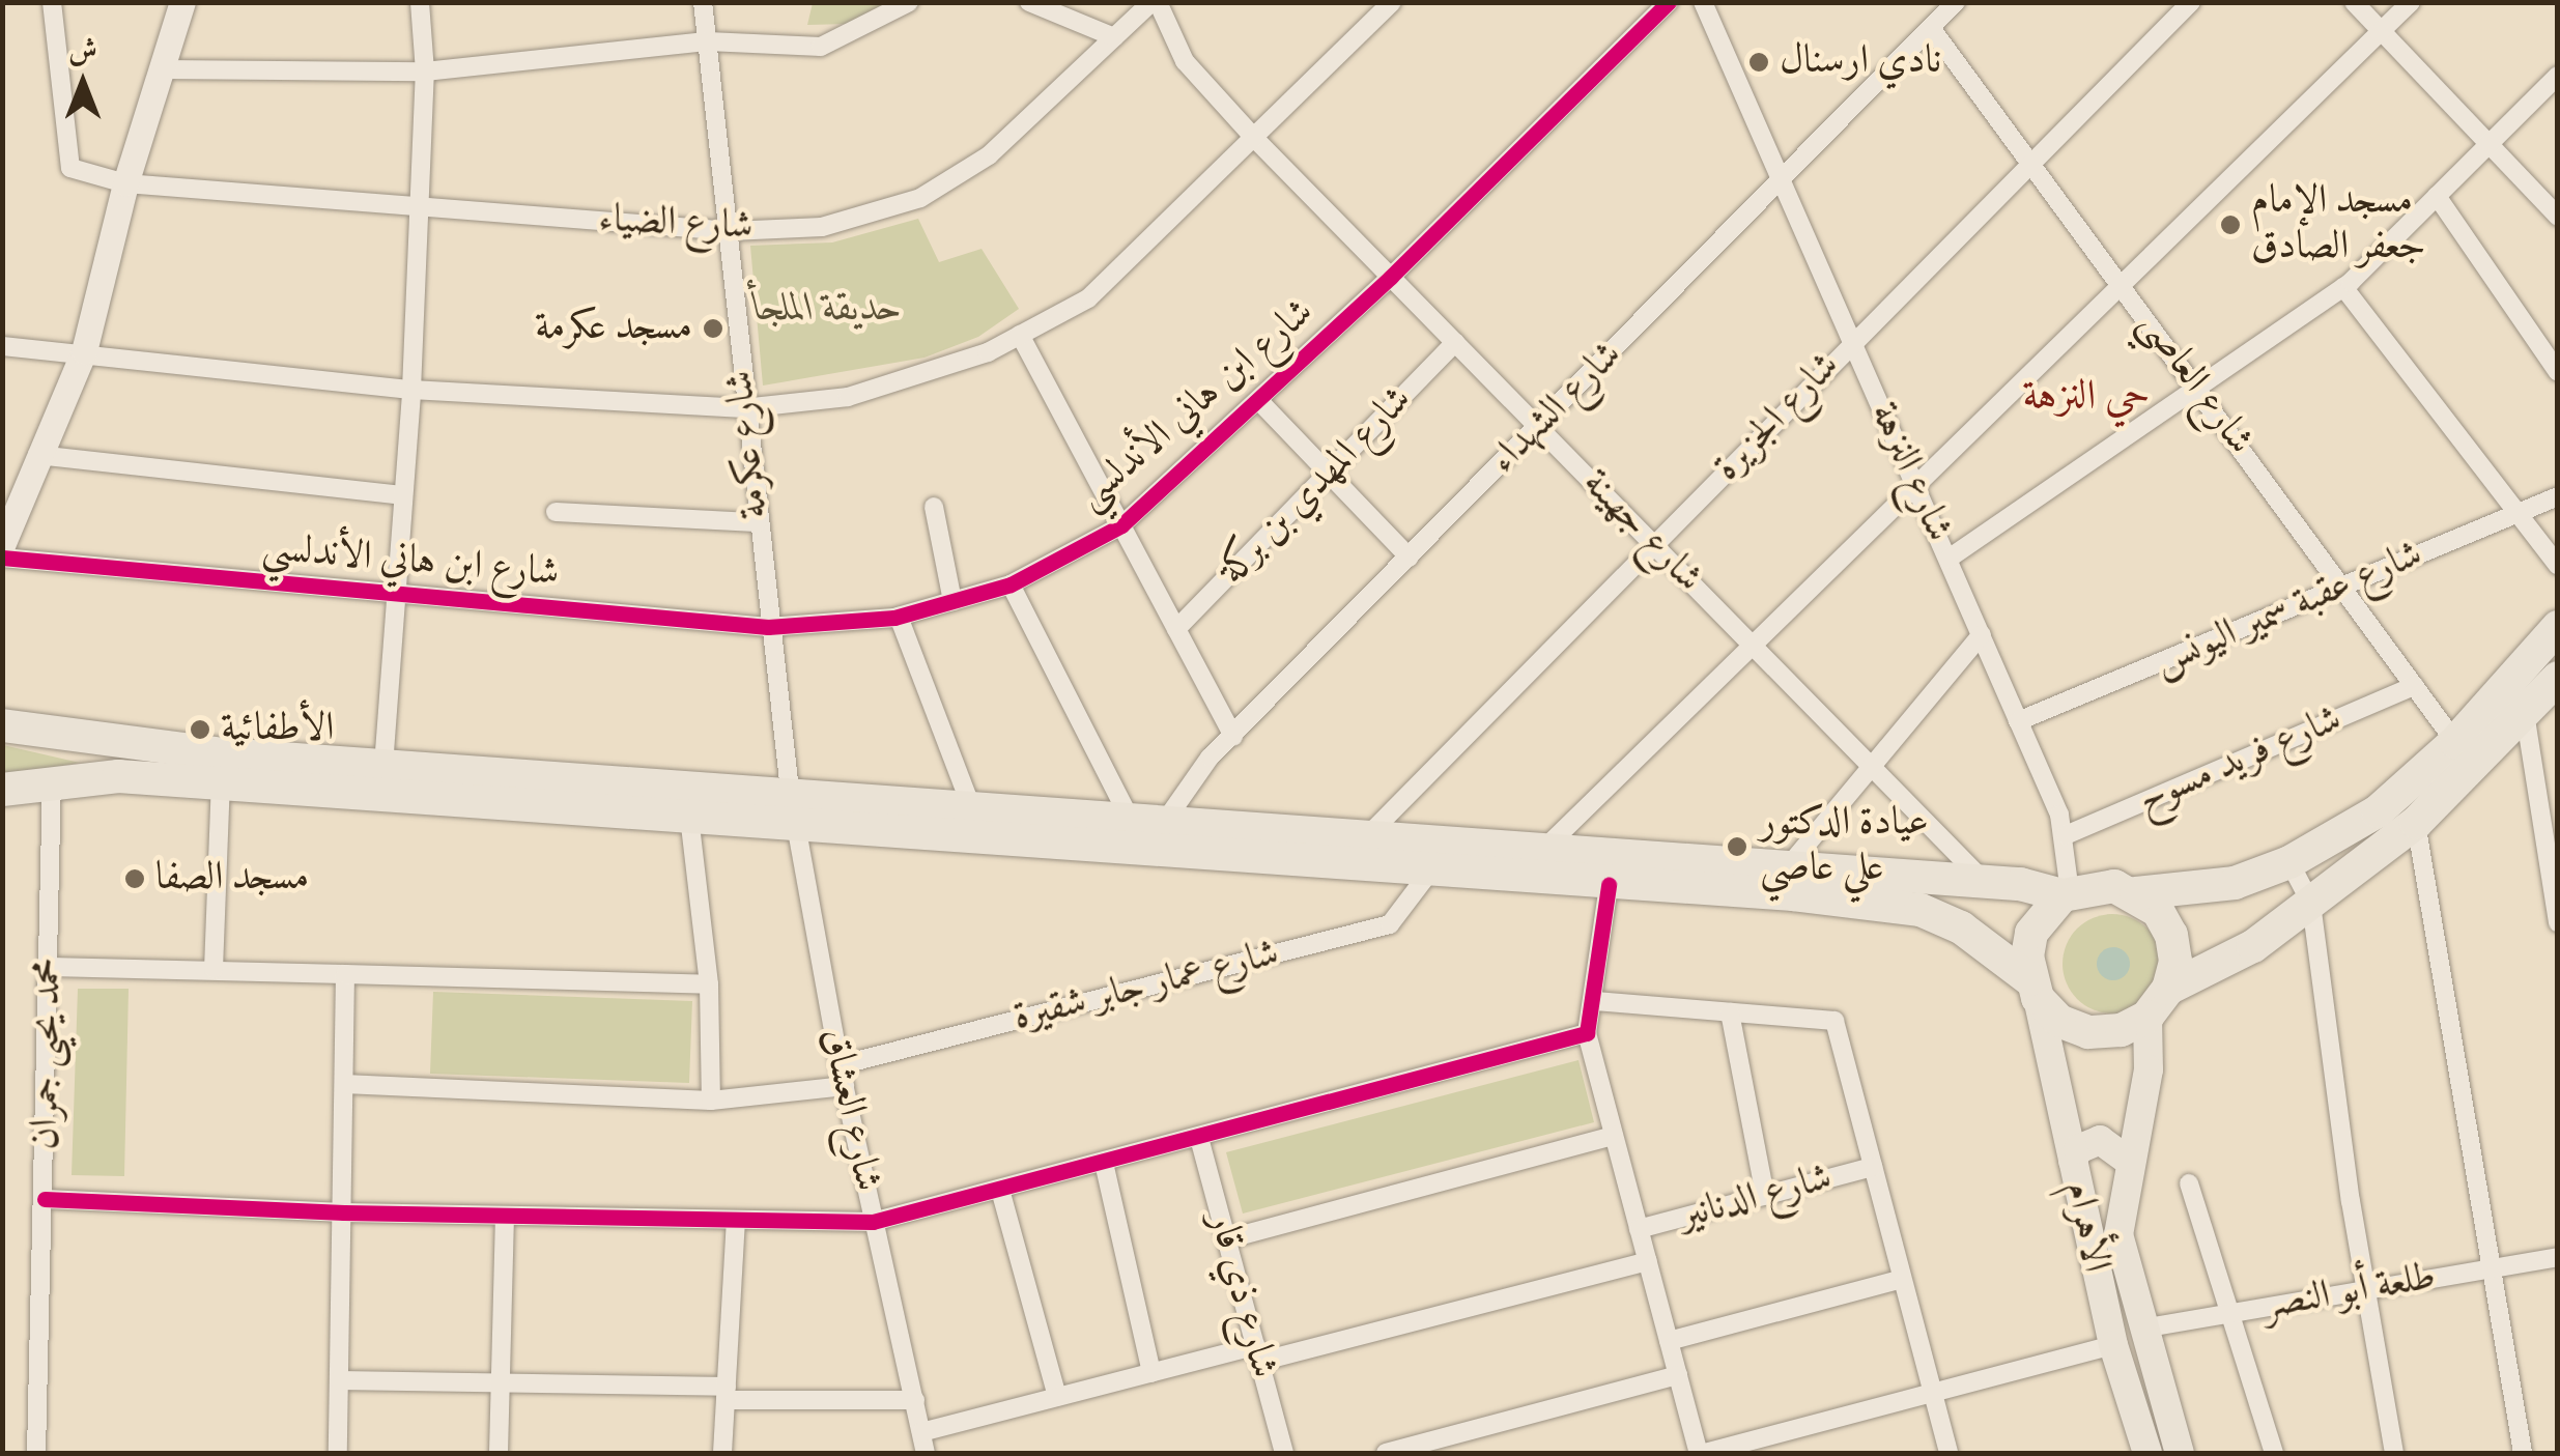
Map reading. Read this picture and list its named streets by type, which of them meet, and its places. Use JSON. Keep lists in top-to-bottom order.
{
  "streets": {
    "main road": ["الأهرام"],
    "street": [
      "شارع الضياء",
      "شارع العاصي",
      "شارع ابن هاني الأندلسي",
      "شارع الشهداء",
      "شارع الجزيرة",
      "شارع عكرمة",
      "شارع النزهة",
      "شارع المهدي بن بركة",
      "شارع جهينة",
      "شارع عقبة سمير اليونس",
      "شارع فريد مسوح",
      "شارع عمار جابر شقيرة",
      "محمد يحيى جمران",
      "شارع العشاق",
      "شارع الدنانير",
      "طلعة أبو النصر",
      "شارع ذي قار"
    ]
  },
  "crossings": [
    ["شارع الضياء", "شارع عكرمة"],
    ["شارع الضياء", "شارع جهينة"],
    ["شارع العاصي", "شارع الشهداء"],
    ["شارع العاصي", "شارع الجزيرة"],
    ["شارع العاصي", "شارع عقبة سمير اليونس"],
    ["شارع العاصي", "شارع فريد مسوح"],
    ["شارع ابن هاني الأندلسي", "شارع عكرمة"],
    ["شارع ابن هاني الأندلسي", "شارع جهينة"],
    ["شارع الشهداء", "شارع النزهة"],
    ["شارع الشهداء", "شارع جهينة"],
    ["شارع الجزيرة", "شارع النزهة"],
    ["شارع الجزيرة", "شارع جهينة"],
    ["شارع عكرمة", "شارع العشاق"],
    ["شارع النزهة", "شارع عقبة سمير اليونس"],
    ["شارع النزهة", "شارع فريد مسوح"],
    ["شارع النزهة", "الأهرام"],
    ["شارع المهدي بن بركة", "شارع جهينة"],
    ["شارع عمار جابر شقيرة", "شارع العشاق"],
    ["الأهرام", "طلعة أبو النصر"]
  ],
  "districts": ["حي النزهة"],
  "parks": ["حديقة الملجأ"],
  "places": [
    "نادي ارسنال",
    "مسجد الإمام جعفر الصادق",
    "مسجد عكرمة",
    "الأطفائية",
    "عيادة الدكتور علي عاصي",
    "مسجد الصفا"
  ],
  "north": "top"
}
